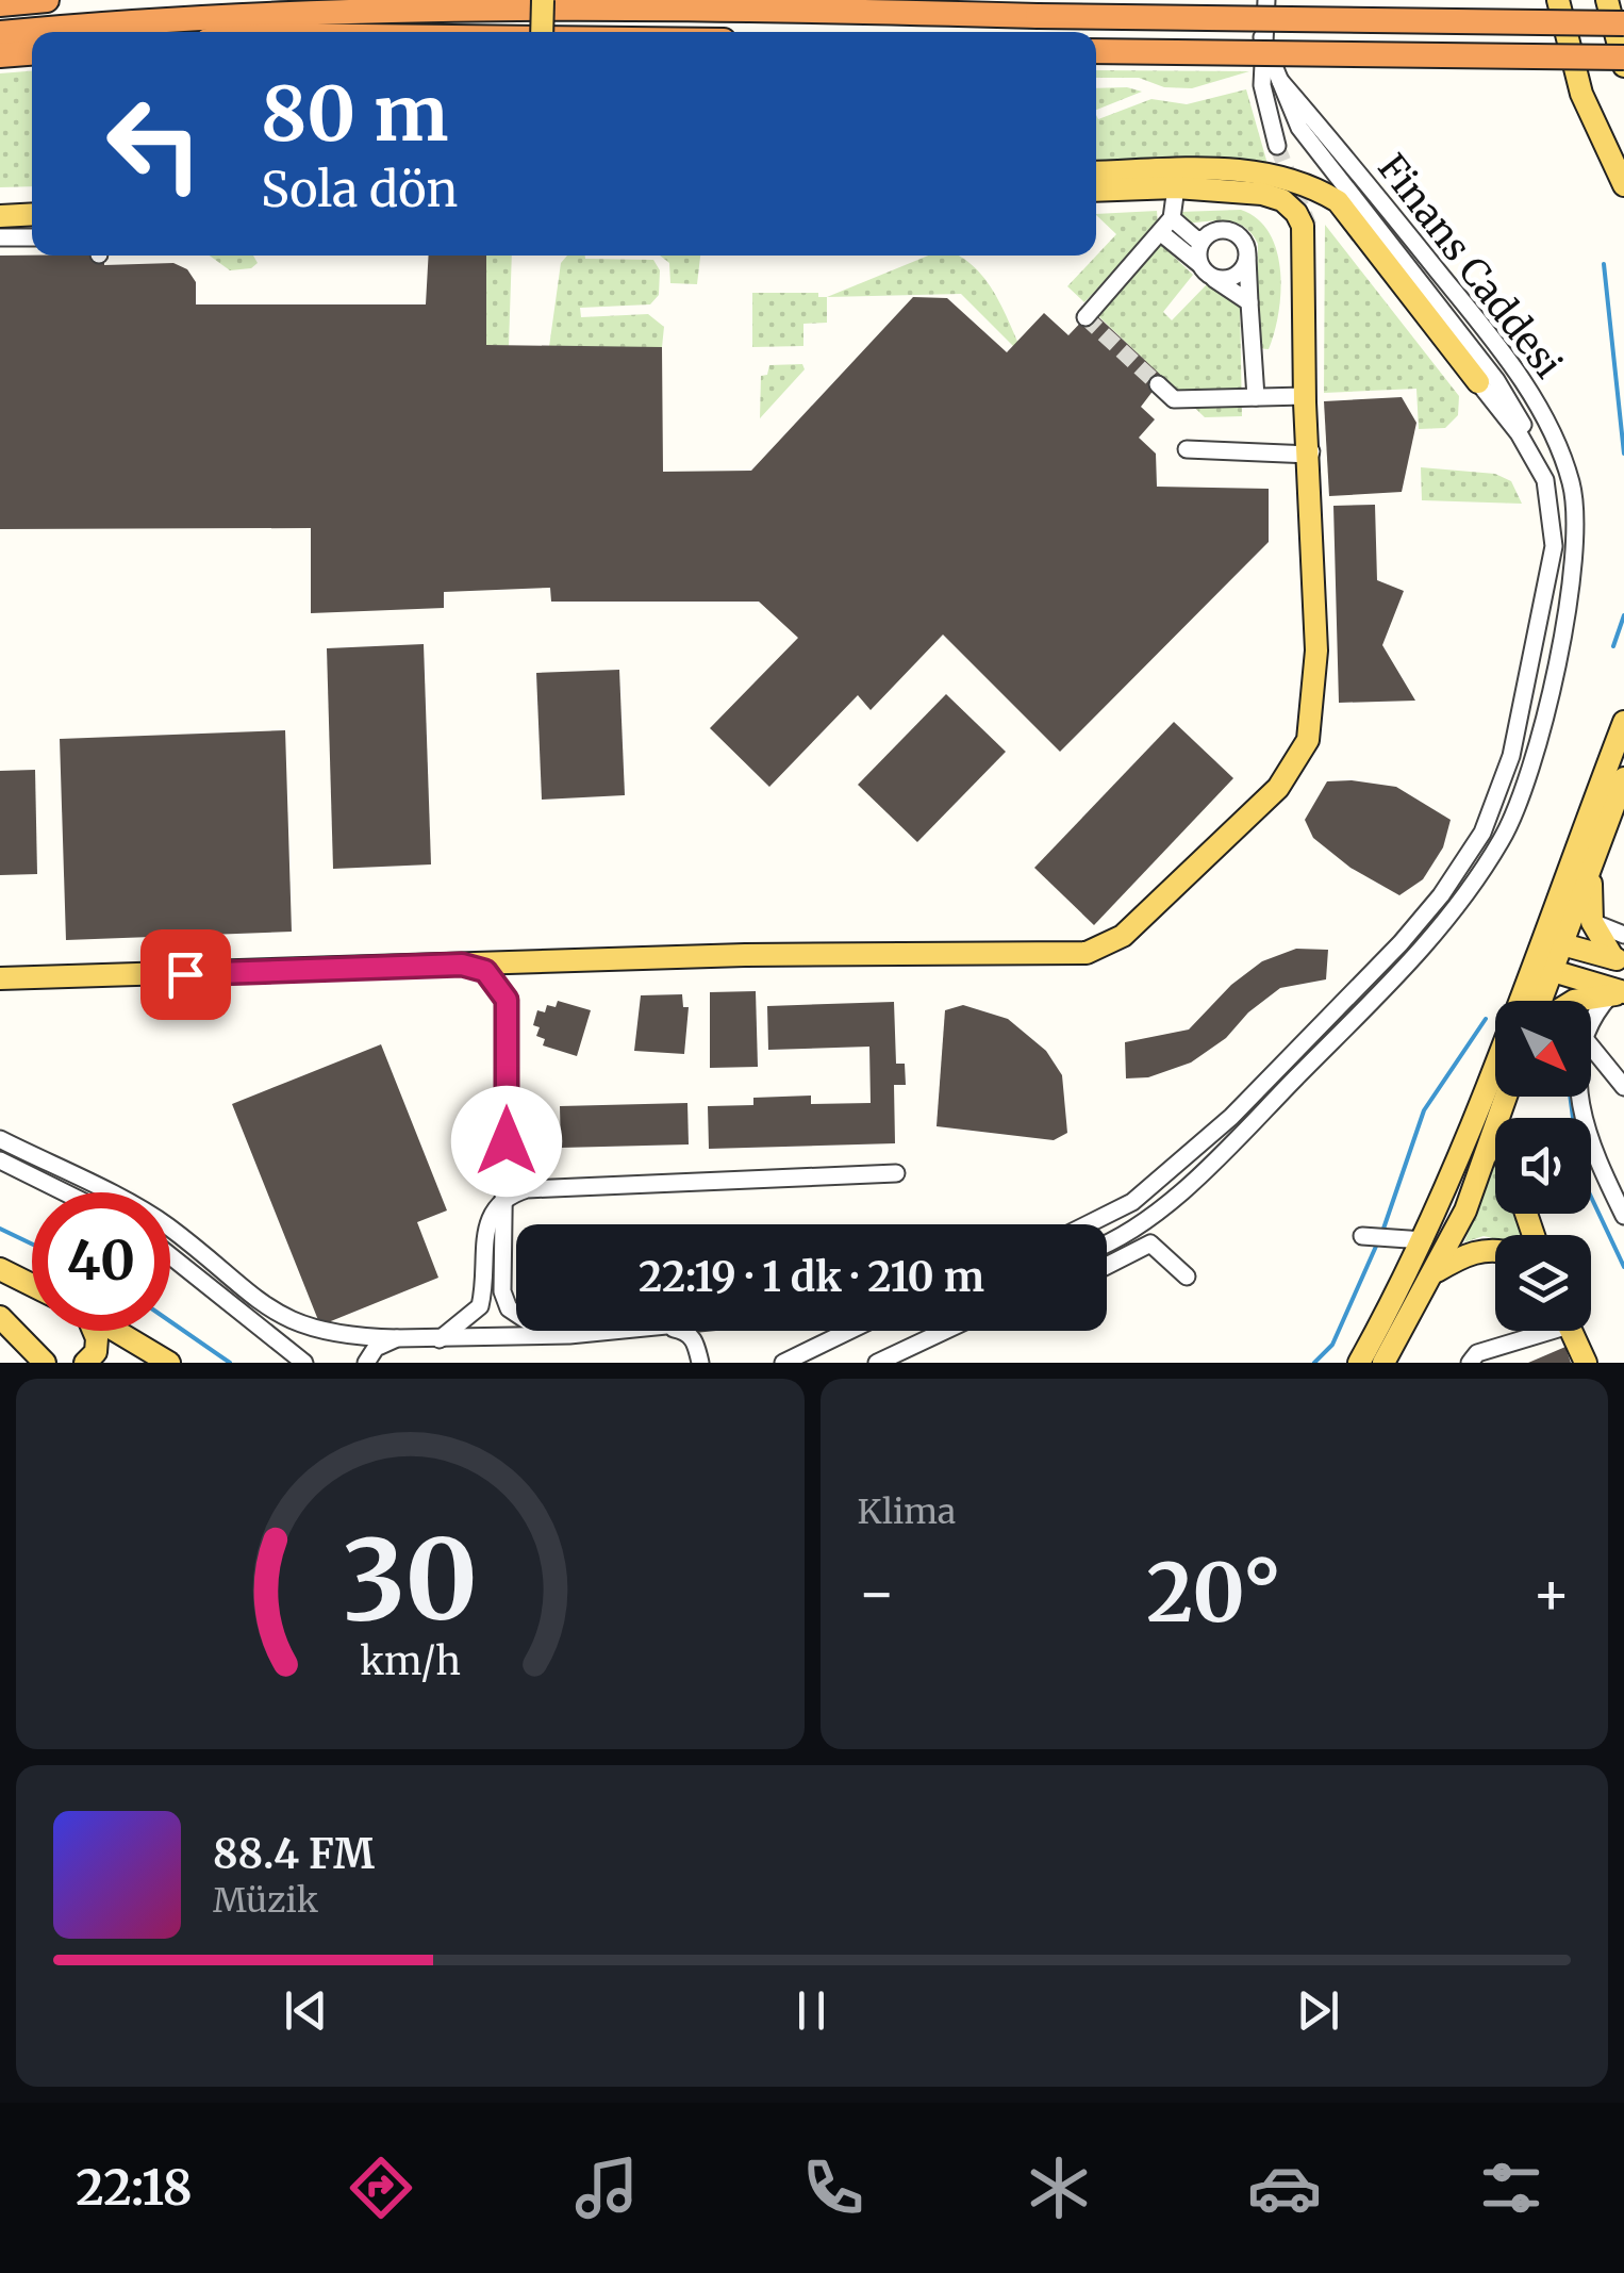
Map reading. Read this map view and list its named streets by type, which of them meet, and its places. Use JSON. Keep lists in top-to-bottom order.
{
  "streets": {
    "street": ["Finans Caddesi"]
  },
  "north": "bottom right",
  "page": {
    "turn": ["80 m", "Sola dön"],
    "limit": "40",
    "trip": "22:19 · 1 dk · 210 m",
    "tile": "Klima",
    "heat": ["−", "20°", "+"],
    "song": ["88.4 FM", "Müzik"],
    "tabs": "22:18",
    "gauge": ["30", "km/h"]
  }
}
